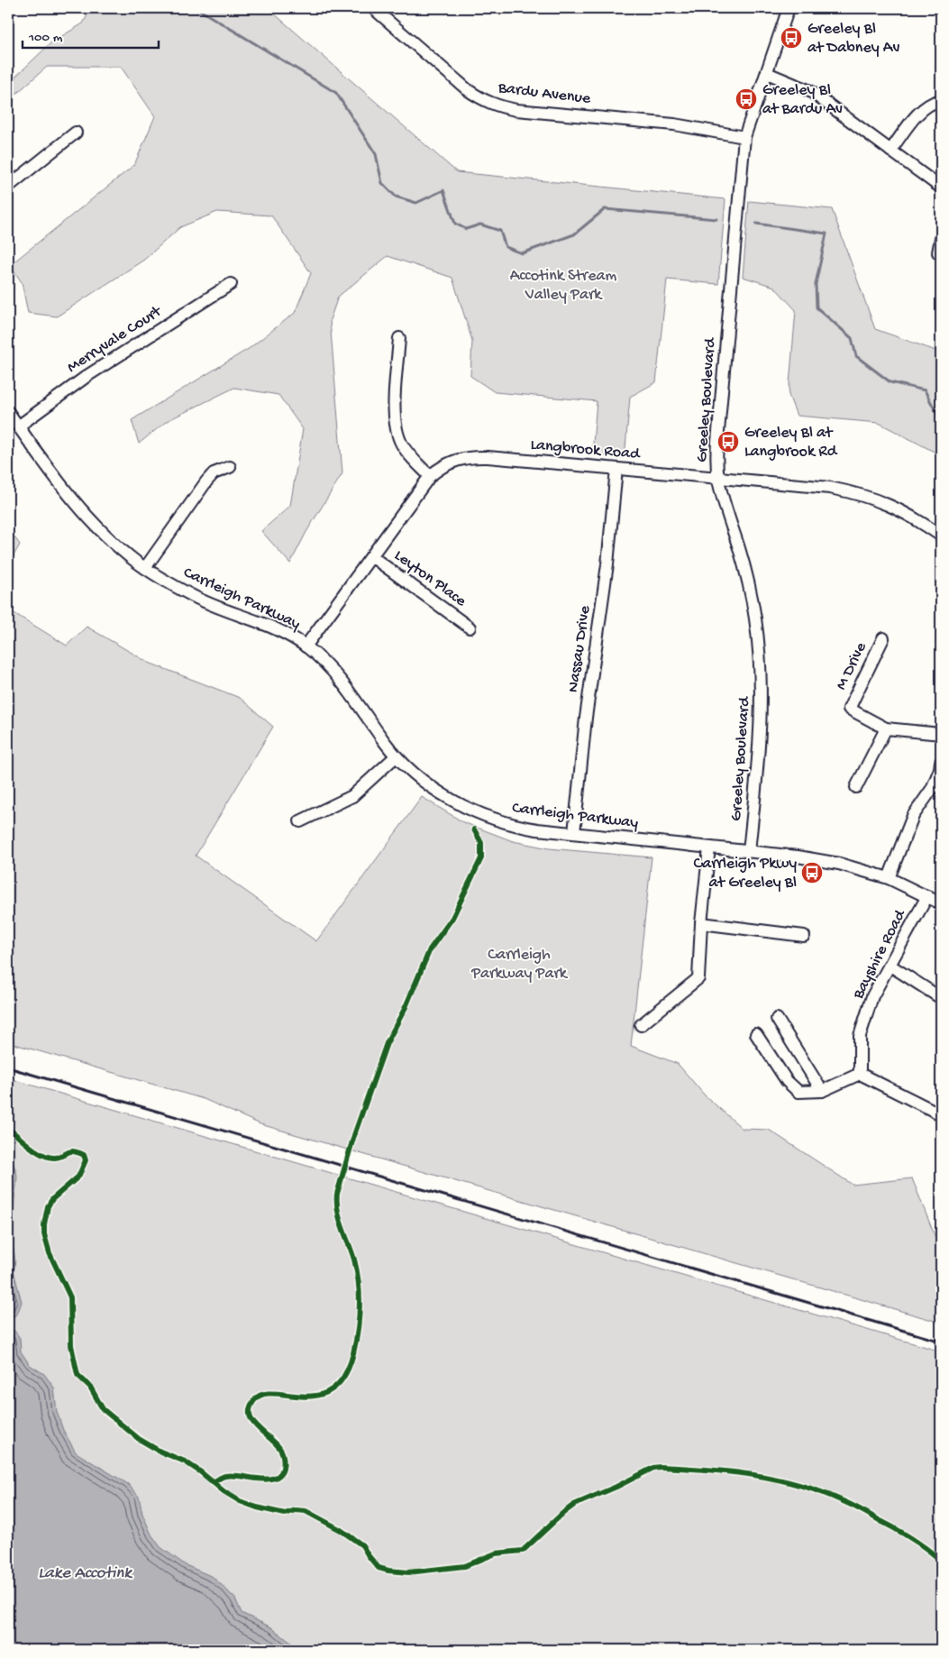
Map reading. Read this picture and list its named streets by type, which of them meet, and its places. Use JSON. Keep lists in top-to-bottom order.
{
  "streets": {
    "street": [
      "Bardu Avenue",
      "Merryvale Court",
      "Greeley Boulevard",
      "Langbrook Road",
      "Leyton Place",
      "Carrleigh Parkway",
      "Nassau Drive",
      "M Drive",
      "Bayshire Road"
    ]
  },
  "crossings": [
    ["Bardu Avenue", "Greeley Boulevard"],
    ["Merryvale Court", "Carrleigh Parkway"],
    ["Greeley Boulevard", "Langbrook Road"],
    ["Greeley Boulevard", "Carrleigh Parkway"],
    ["Langbrook Road", "Leyton Place"],
    ["Langbrook Road", "Carrleigh Parkway"],
    ["Langbrook Road", "Nassau Drive"],
    ["Carrleigh Parkway", "Nassau Drive"],
    ["Carrleigh Parkway", "Bayshire Road"]
  ],
  "water": ["Lake Accotink"],
  "parks": ["Accotink Stream Valley Park", "Carrleigh Parkway Park"],
  "places": {
    "bus stop": [
      "Greeley Bl at Dabney Av",
      "Greeley Bl at Bardu Av",
      "Greeley Bl at Langbrook Rd",
      "Carrleigh Pkwy at Greeley Bl"
    ]
  },
  "scale_bar": "100 m"
}
